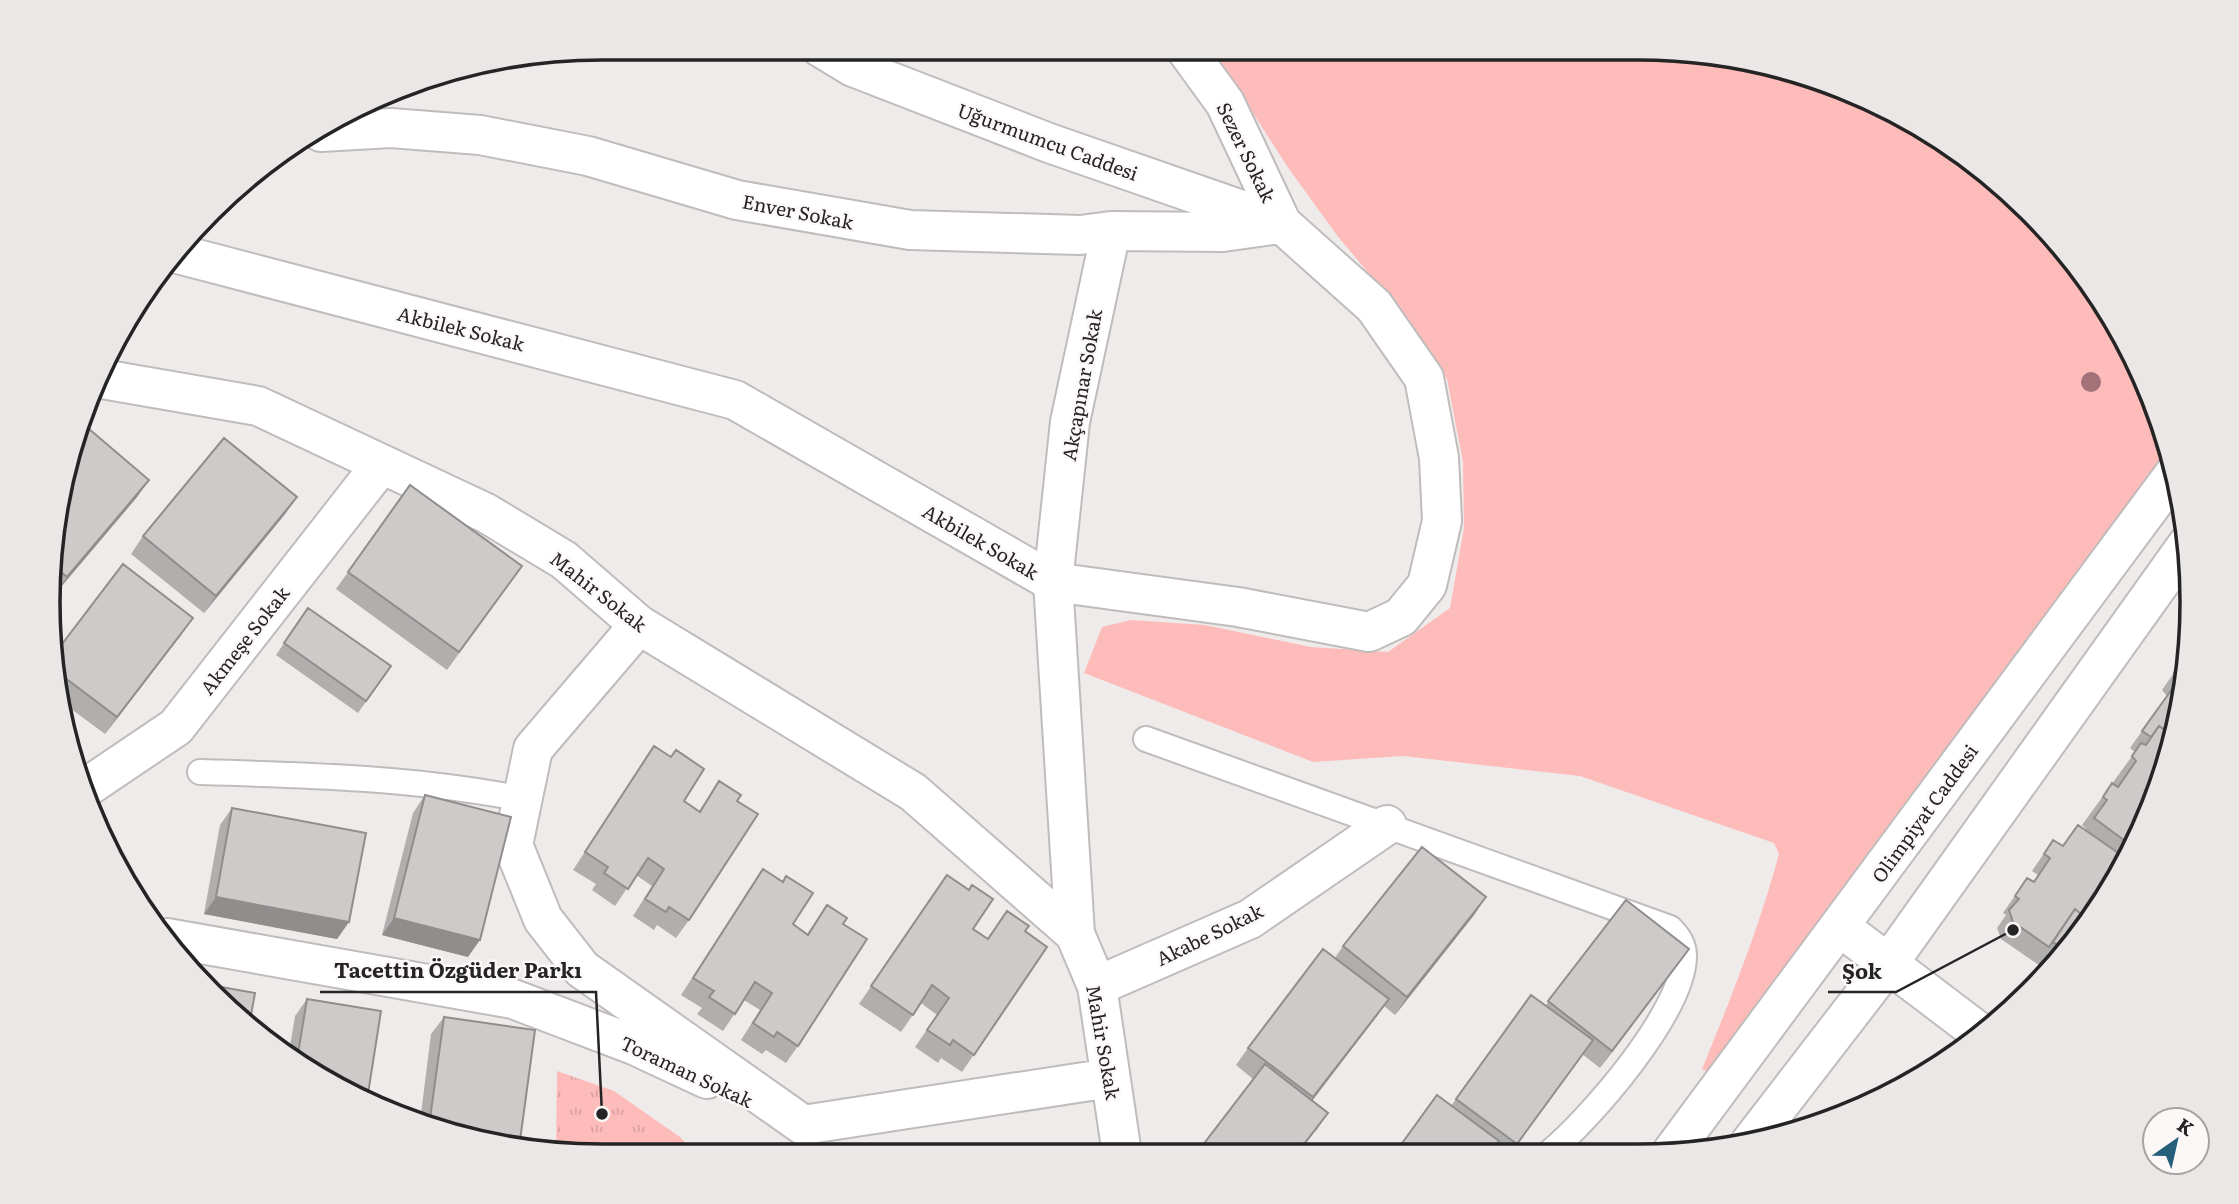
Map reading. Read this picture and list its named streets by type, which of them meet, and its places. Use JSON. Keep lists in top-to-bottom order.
{
  "streets": {
    "street": [
      "Uğurmumcu Caddesi",
      "Sezer Sokak",
      "Enver Sokak",
      "Akbilek Sokak",
      "Akçapınar Sokak",
      "Mahir Sokak",
      "Akmeşe Sokak",
      "Olimpiyat Caddesi",
      "Akabe Sokak",
      "Toraman Sokak"
    ]
  },
  "crossings": [
    ["Uğurmumcu Caddesi", "Sezer Sokak"],
    ["Uğurmumcu Caddesi", "Enver Sokak"],
    ["Uğurmumcu Caddesi", "Akbilek Sokak"],
    ["Sezer Sokak", "Enver Sokak"],
    ["Sezer Sokak", "Akbilek Sokak"],
    ["Enver Sokak", "Akbilek Sokak"],
    ["Enver Sokak", "Akçapınar Sokak"],
    ["Akbilek Sokak", "Akçapınar Sokak"],
    ["Akbilek Sokak", "Mahir Sokak"],
    ["Akçapınar Sokak", "Mahir Sokak"],
    ["Mahir Sokak", "Akmeşe Sokak"],
    ["Mahir Sokak", "Akabe Sokak"]
  ],
  "places": ["Şok", "Tacettin Özgüder Parkı"],
  "north": "top right"
}
